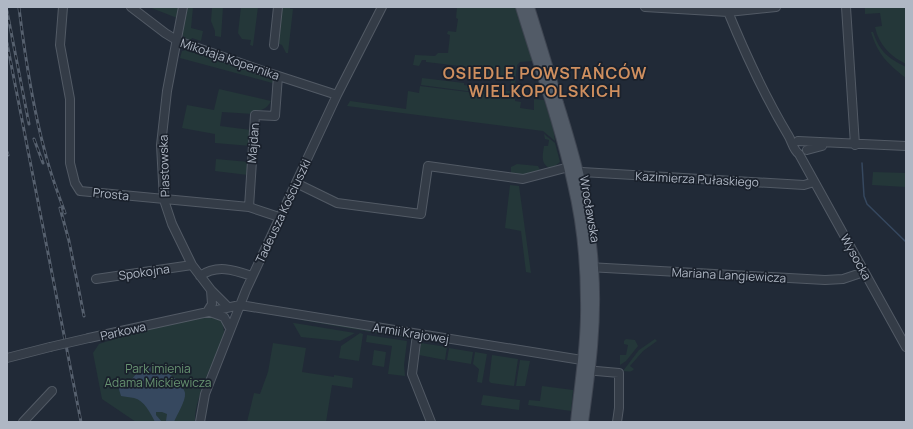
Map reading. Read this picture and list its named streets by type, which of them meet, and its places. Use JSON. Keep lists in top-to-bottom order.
{
  "streets": {
    "main road": ["Wrocławska"],
    "street": [
      "Mikołaja Kopernika",
      "Majdan",
      "Piastowska",
      "Kazimierza Pułaskiego",
      "Prosta",
      "Tadeusza Kościuszki",
      "Wysocka",
      "Spokojna",
      "Mariana Langiewicza",
      "Parkowa",
      "Armii Krajowej"
    ]
  },
  "crossings": [
    ["Mikołaja Kopernika", "Majdan"],
    ["Mikołaja Kopernika", "Piastowska"],
    ["Mikołaja Kopernika", "Tadeusza Kościuszki"],
    ["Majdan", "Prosta"],
    ["Piastowska", "Prosta"],
    ["Piastowska", "Spokojna"],
    ["Piastowska", "Parkowa"],
    ["Kazimierza Pułaskiego", "Wrocławska"],
    ["Kazimierza Pułaskiego", "Wysocka"],
    ["Prosta", "Tadeusza Kościuszki"],
    ["Wrocławska", "Mariana Langiewicza"],
    ["Wrocławska", "Armii Krajowej"],
    ["Tadeusza Kościuszki", "Parkowa"],
    ["Tadeusza Kościuszki", "Armii Krajowej"],
    ["Wysocka", "Mariana Langiewicza"],
    ["Parkowa", "Armii Krajowej"]
  ],
  "districts": ["OSIEDLE POWSTAŃCÓW WIELKOPOLSKICH"],
  "parks": ["Park imienia Adama Mickiewicza"]
}
